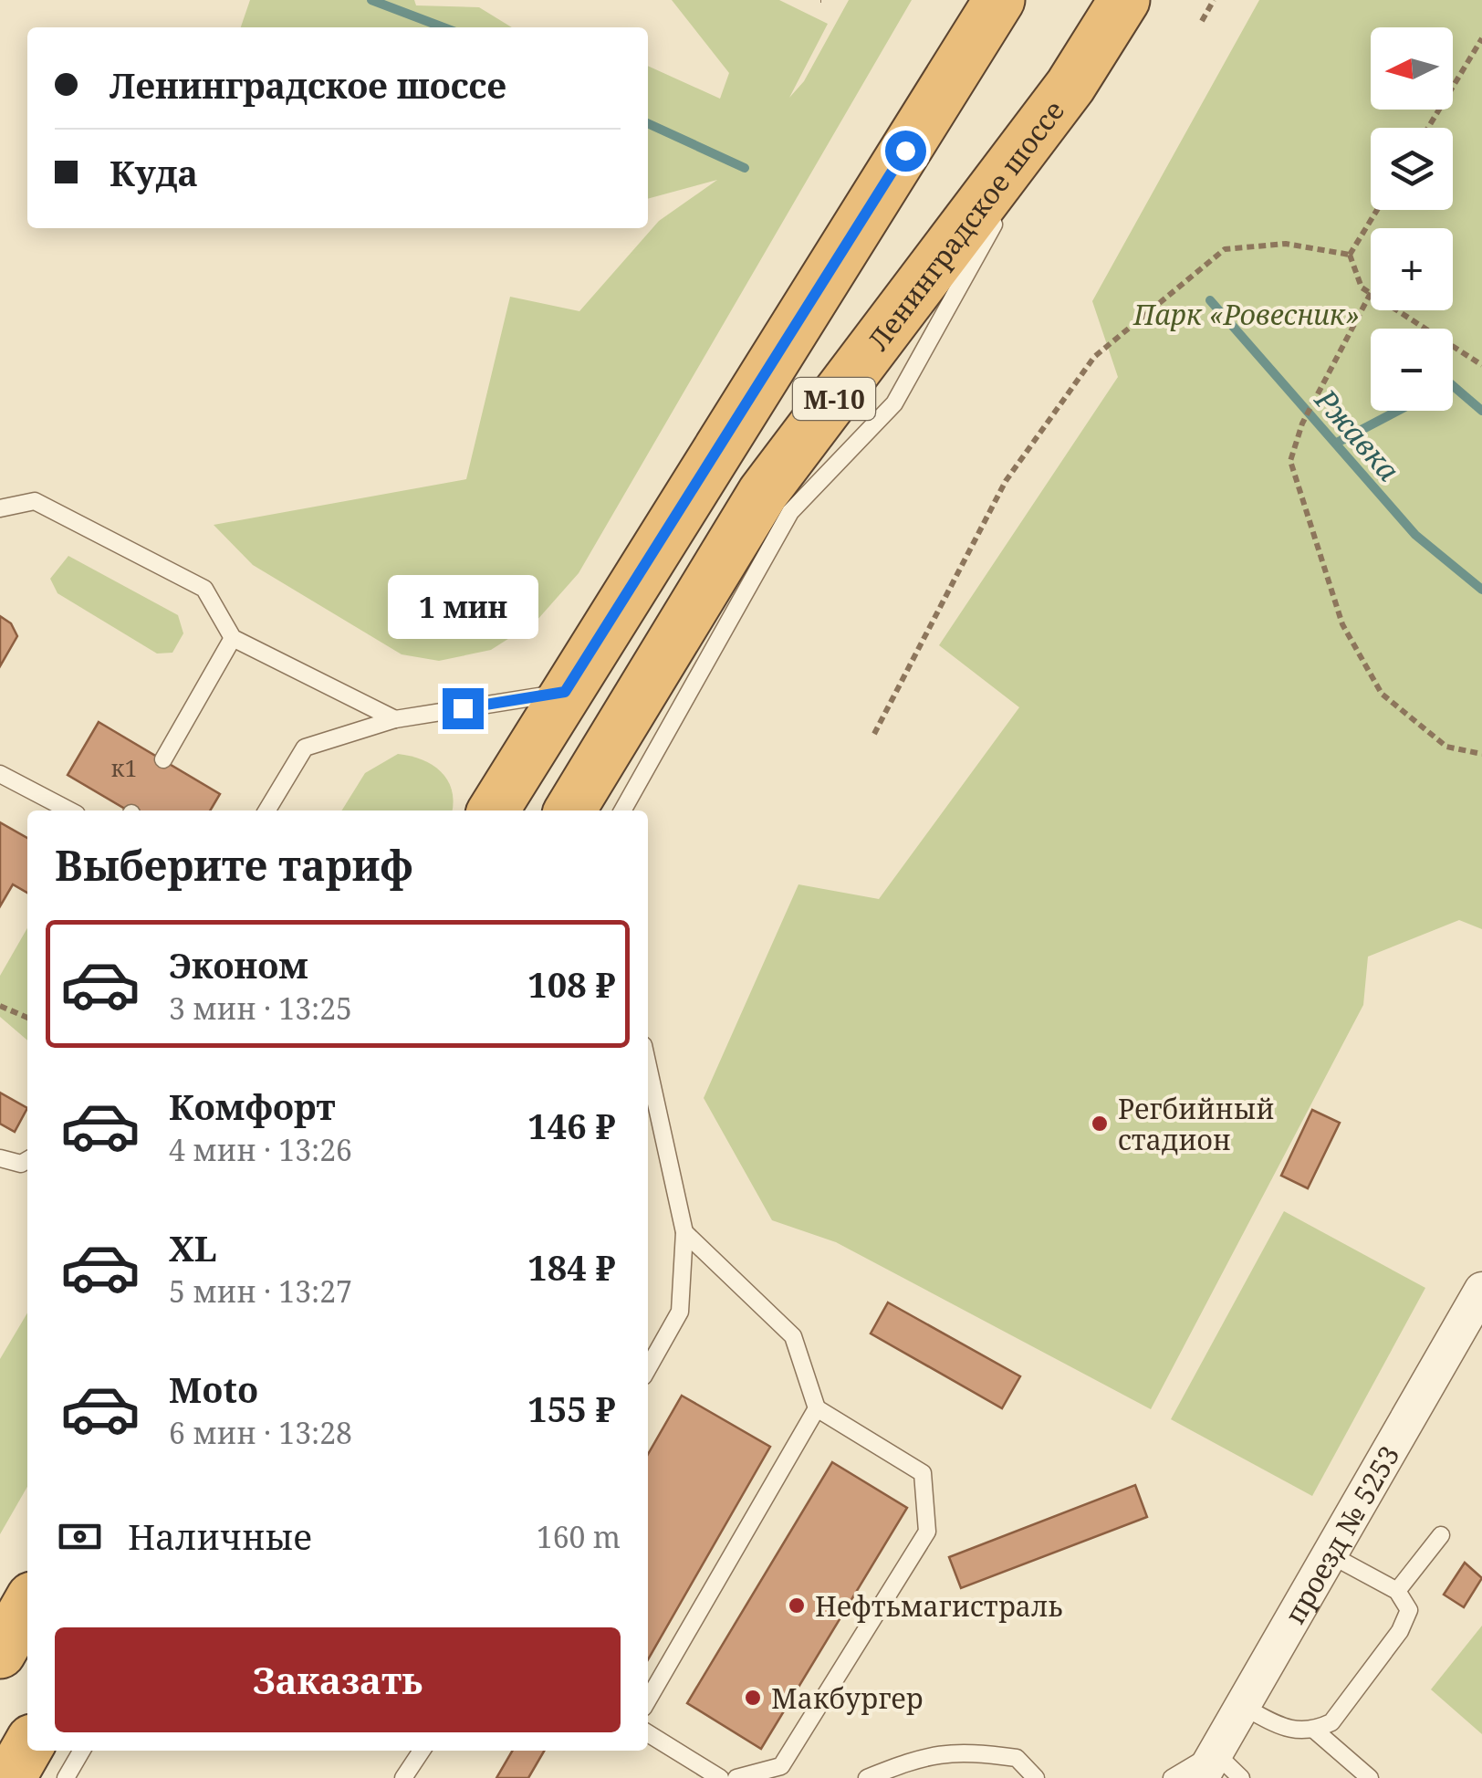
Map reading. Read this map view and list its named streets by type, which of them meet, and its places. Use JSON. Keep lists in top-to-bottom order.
{
  "streets": {
    "highway": ["Ленинградское шоссе", "М-10"],
    "street": ["проезд № 5253"]
  },
  "water": ["Ржавка"],
  "parks": ["Парк «Ровесник»"],
  "places": ["Регбийный стадион", "Нефтьмагистраль", "Макбургер"],
  "house_numbers": ["к1"],
  "north": "left",
  "page": {
    "map_buttons": ["+", "−"],
    "banner": ["Ленинградское шоссе", "Куда"],
    "bubble": "1 мин",
    "heading": "Выберите тариф",
    "list": [
      {
        "name": "Эконом",
        "note": "3 мин · 13:25",
        "value": "108 ₽"
      },
      {
        "name": "Комфорт",
        "note": "4 мин · 13:26",
        "value": "146 ₽"
      },
      {
        "name": "XL",
        "note": "5 мин · 13:27",
        "value": "184 ₽"
      },
      {
        "name": "Moto",
        "note": "6 мин · 13:28",
        "value": "155 ₽"
      }
    ],
    "pay": ["Наличные", "160 m"],
    "buttons": "Заказать"
  }
}
